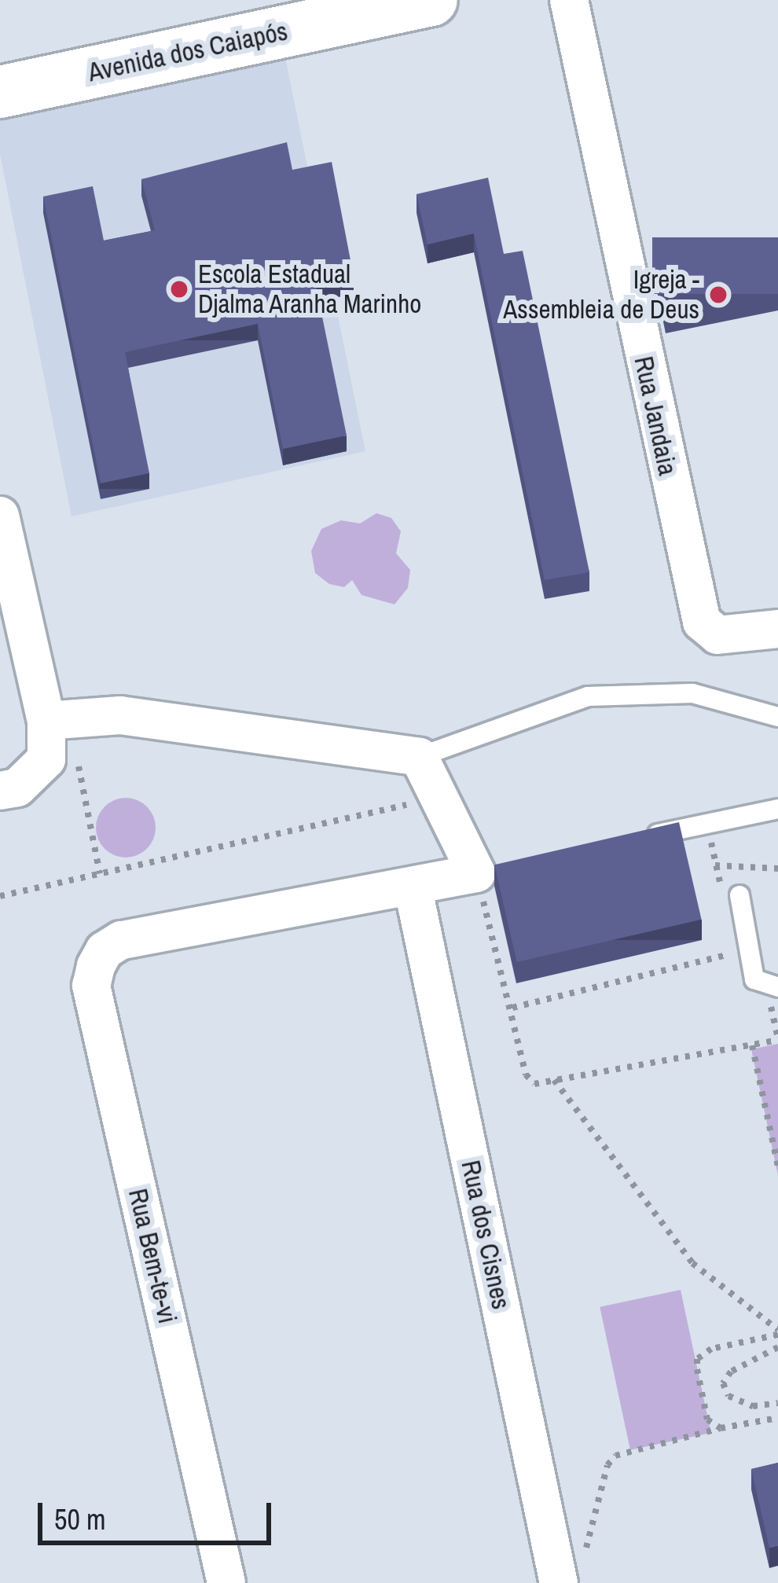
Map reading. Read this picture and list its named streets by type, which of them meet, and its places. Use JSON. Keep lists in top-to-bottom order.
{
  "streets": {
    "main road": ["Avenida dos Caiapós"],
    "street": ["Rua Jandaia", "Rua dos Cisnes", "Rua Bem-te-vi"]
  },
  "crossings": [
    ["Rua dos Cisnes", "Rua Bem-te-vi"]
  ],
  "places": ["Escola Estadual Djalma Aranha Marinho", "Igreja - Assembleia de Deus"],
  "scale_bar": "50 m"
}
